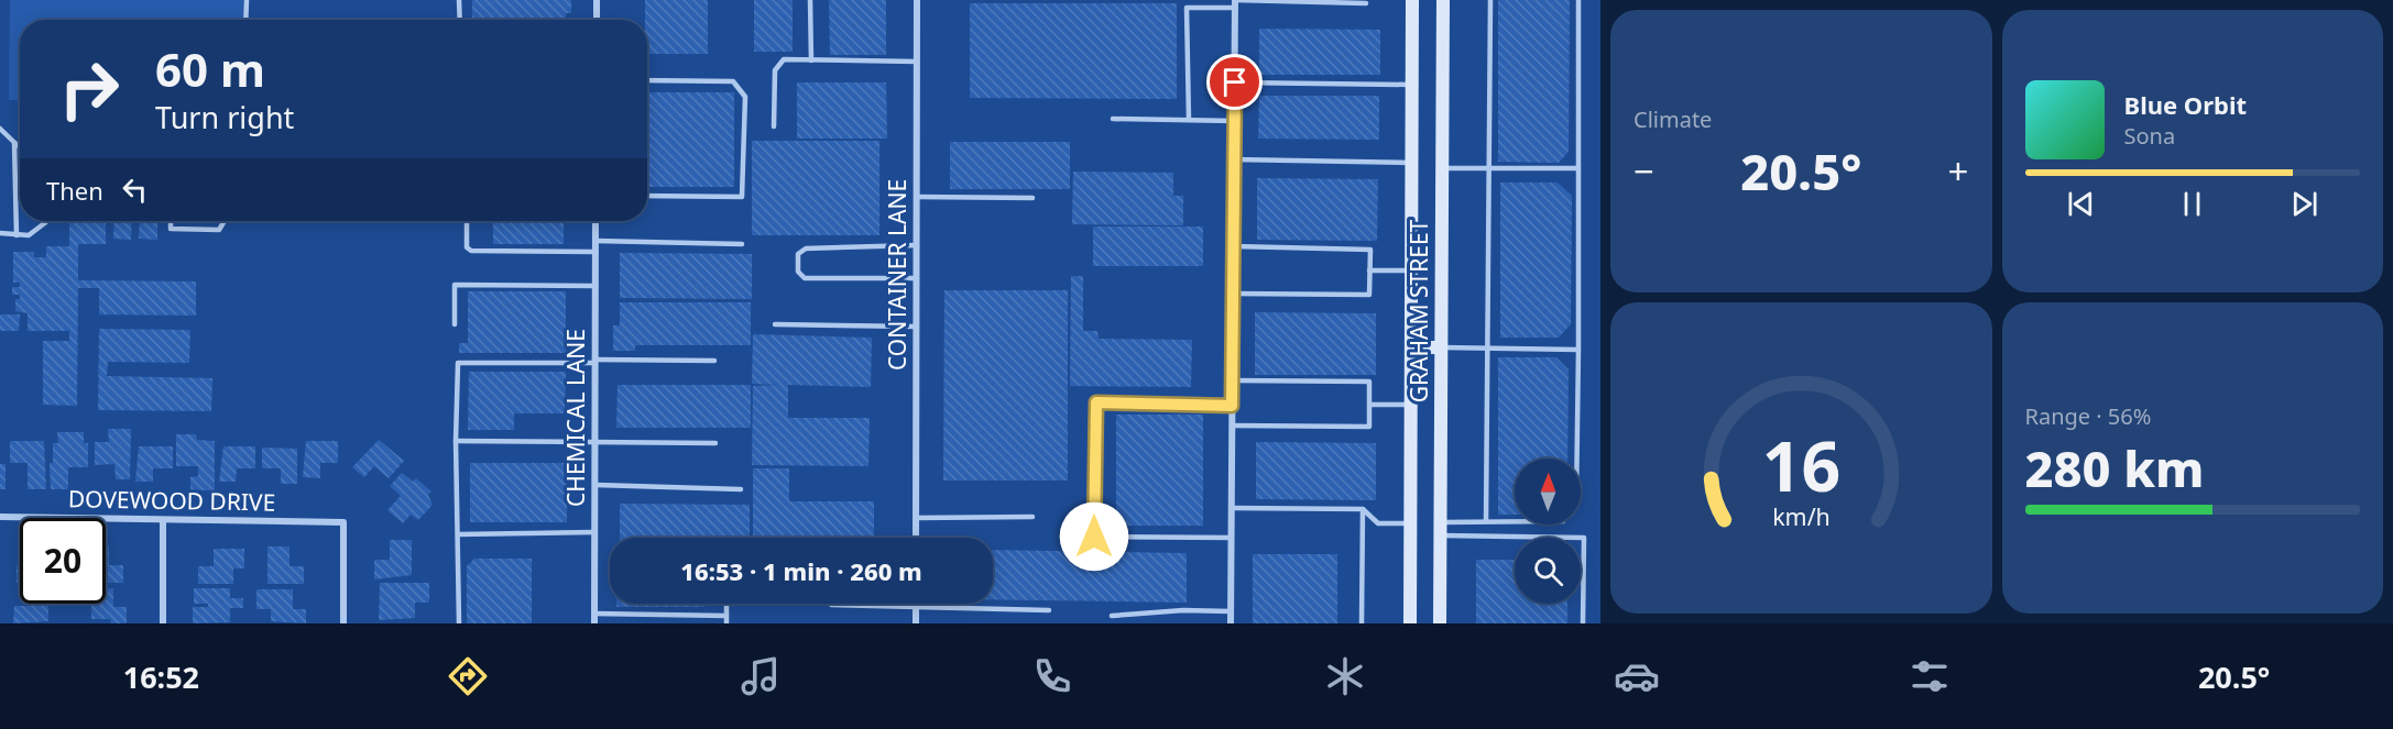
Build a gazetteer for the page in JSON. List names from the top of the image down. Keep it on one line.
{"streets":{"street":["CONTAINER LANE","GRAHAM STREET","CHEMICAL LANE","DOVEWOOD DRIVE"]},"north":"top","page":{"tile":["Climate",["Range · 56%","280 km"]],"turn":["60 m","Turn right"],"song":["Blue Orbit","Sona"],"heat":["−","20.5°","+"],"then":"Then","limit":"20","trip":"16:53 · 1 min · 260 m","tabs":["16:52","20.5°"],"gauge":["16","km/h"]}}
